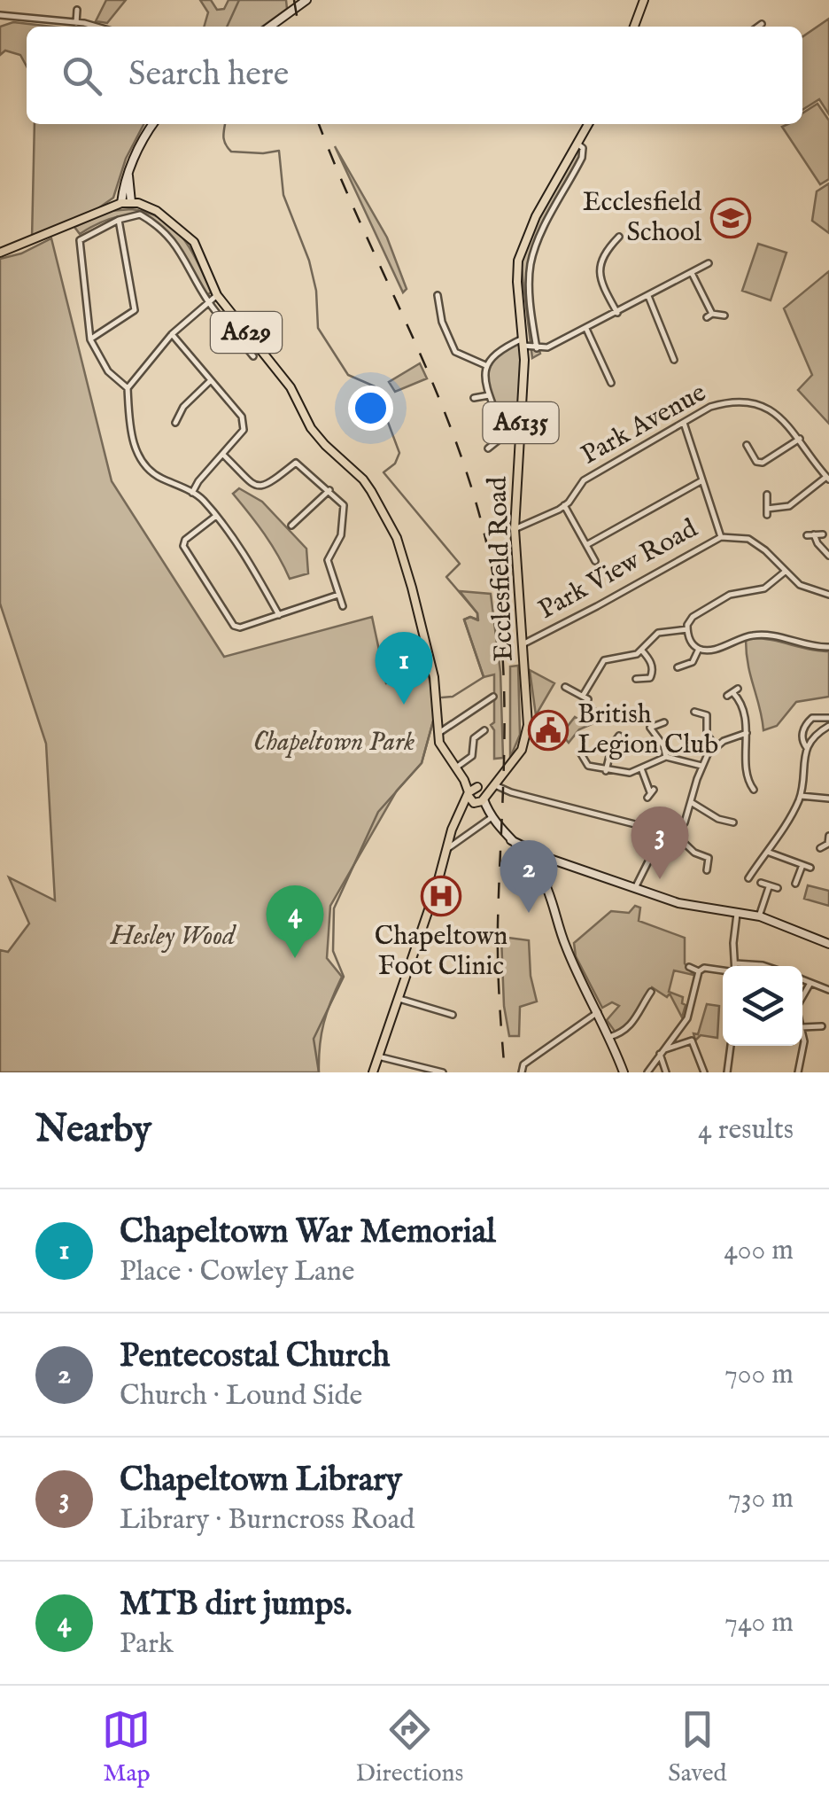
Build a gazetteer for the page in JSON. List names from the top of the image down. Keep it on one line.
{"streets":{"main road":["A629","A6135","Ecclesfield Road"],"street":["Park Avenue","Park View Road"]},"crossings":[["A6135","Ecclesfield Road"],["Park Avenue","Ecclesfield Road"],["Park Avenue","Park View Road"],["Ecclesfield Road","Park View Road"]],"parks":["Chapeltown Park","Hesley Wood"],"places":{"school or university":["Ecclesfield School"],"public building":["British Legion Club"],"hospital":["Chapeltown Foot Clinic"]},"page":{"search":"Search here","pins":["1","3","2","4"],"heading":["Nearby","4 results"],"list":[{"mark":"1","name":"Chapeltown War Memorial","note":"Place · Cowley Lane","value":"400 m"},{"mark":"2","name":"Pentecostal Church","note":"Church · Lound Side","value":"700 m"},{"mark":"3","name":"Chapeltown Library","note":"Library · Burncross Road","value":"730 m"},{"mark":"4","name":"MTB dirt jumps.","note":"Park","value":"740 m"}],"nav":["Map","Directions","Saved"]}}
